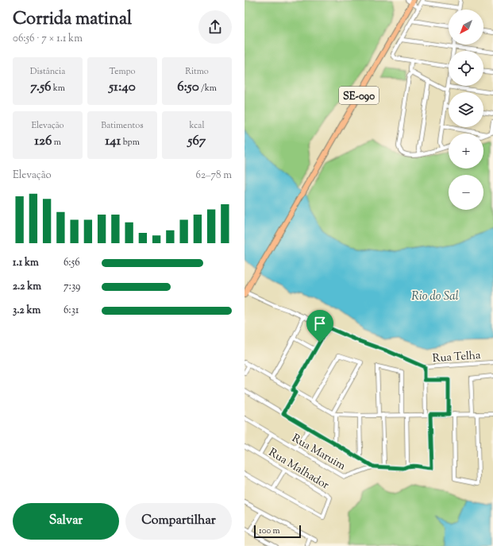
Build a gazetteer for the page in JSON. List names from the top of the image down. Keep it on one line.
{"streets":{"main road":["SE-090"],"street":["Rua Telha","Rua Maruim","Rua Malhador"]},"crossings":[["SE-090","Rua Telha"]],"water":["Rio do Sal"],"scale_bar":"100 m","north":"bottom left","page":{"heading":["Corrida matinal","06:56 · 7 × 1.1 km"],"map_buttons":["+","−"],"stats":[["Distância","7.56 km"],["Tempo","51:40"],["Ritmo","6:50 /km"],["Elevação","126 m"],["Batimentos","141 bpm"],["kcal","567"]],"chart":["Elevação","62–78 m"],"list":[{"name":"1.1 km","note":"6:56"},{"name":"2.2 km","note":"7:39"},{"name":"3.2 km","note":"6:31"}],"buttons":["Salvar","Compartilhar"],"scale":"100 m"}}
